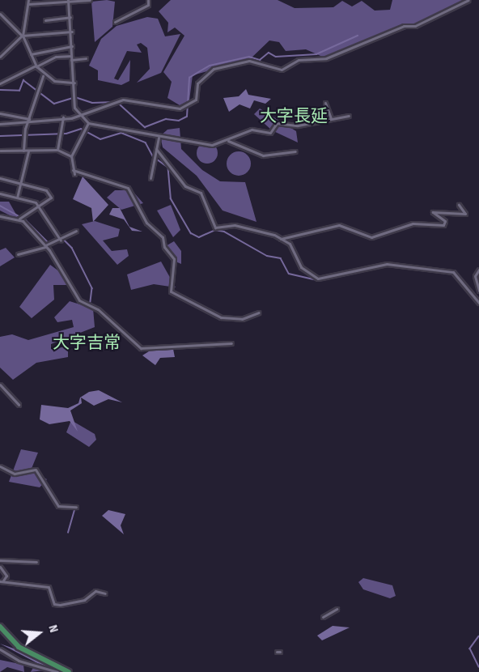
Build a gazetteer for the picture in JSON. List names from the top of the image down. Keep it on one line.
{"districts":["大字長延","大字吉常"],"north":"right"}
